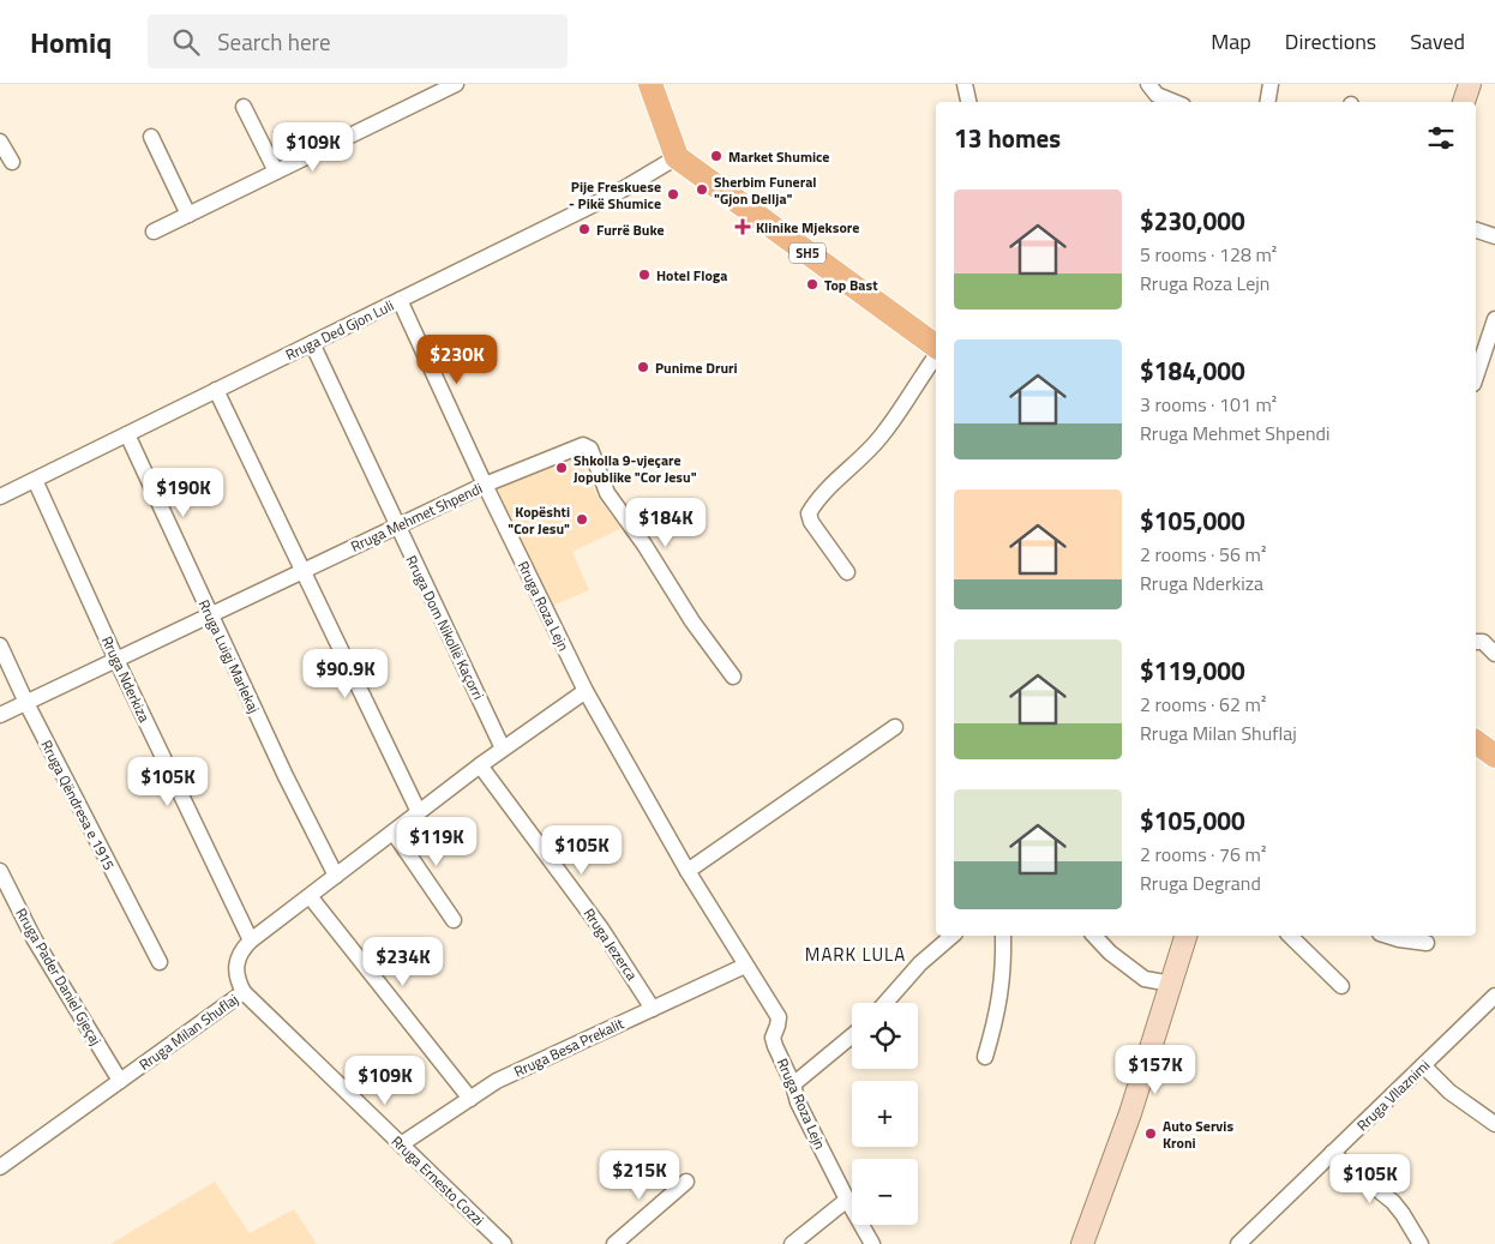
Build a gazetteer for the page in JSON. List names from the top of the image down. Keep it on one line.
{"streets":{"main road":["SH5"],"street":["Rruga Ded Gjon Luli","Rruga Mehmet Shpendi","Rruga Roza Lejn","Rruga Dom Nikollë Kaçorri","Rruga Luigj Marlekaj","Rruga Nderkiza","Rruga Qëndresa e 1915","Rruga Jezerca","Rruga Pader Daniel Gjeçaj","Rruga Milan Shuflaj","Rruga Besa Prekalit","Rruga Vllaznimi","Rruga Ernesto Cozzi"]},"crossings":[["SH5","Rruga Ded Gjon Luli"],["Rruga Ded Gjon Luli","Rruga Roza Lejn"],["Rruga Ded Gjon Luli","Rruga Dom Nikollë Kaçorri"],["Rruga Ded Gjon Luli","Rruga Luigj Marlekaj"],["Rruga Ded Gjon Luli","Rruga Nderkiza"],["Rruga Mehmet Shpendi","Rruga Roza Lejn"],["Rruga Mehmet Shpendi","Rruga Dom Nikollë Kaçorri"],["Rruga Mehmet Shpendi","Rruga Luigj Marlekaj"],["Rruga Mehmet Shpendi","Rruga Nderkiza"],["Rruga Mehmet Shpendi","Rruga Qëndresa e 1915"],["Rruga Roza Lejn","Rruga Milan Shuflaj"],["Rruga Roza Lejn","Rruga Besa Prekalit"],["Rruga Dom Nikollë Kaçorri","Rruga Milan Shuflaj"],["Rruga Luigj Marlekaj","Rruga Milan Shuflaj"],["Rruga Nderkiza","Rruga Milan Shuflaj"],["Rruga Jezerca","Rruga Milan Shuflaj"],["Rruga Jezerca","Rruga Besa Prekalit"],["Rruga Pader Daniel Gjeçaj","Rruga Milan Shuflaj"],["Rruga Milan Shuflaj","Rruga Ernesto Cozzi"],["Rruga Besa Prekalit","Rruga Ernesto Cozzi"]],"districts":["MARK LULA"],"places":{"other":["Market Shumice","Sherbim Funeral \"Gjon Dellja\"","Pije Freskuese - Pikë Shumice","Furrë Buke","Hotel Floga","Top Bast","Punime Druri","Shkolla 9-vjeçare Jopublike \"Cor Jesu\"","Kopështi \"Cor Jesu\"","Auto Servis Kroni"],"health":["Klinike Mjeksore"]},"page":{"header":"Homiq","search":"Search here","nav":["Map","Directions","Saved"],"heading":"13 homes","price":["$109K","$230K","$190K","$184K","$90.9K","$105K","$119K","$105K","$234K","$157K","$109K","$215K","$105K"],"list":[{"name":"$230,000","note":"5 rooms · 128 m² · Rruga Roza Lejn"},{"name":"$184,000","note":"3 rooms · 101 m² · Rruga Mehmet Shpendi"},{"name":"$105,000","note":"2 rooms · 56 m² · Rruga Nderkiza"},{"name":"$119,000","note":"2 rooms · 62 m² · Rruga Milan Shuflaj"},{"name":"$105,000","note":"2 rooms · 76 m² · Rruga Degrand"}],"map_buttons":["+","−"]}}
